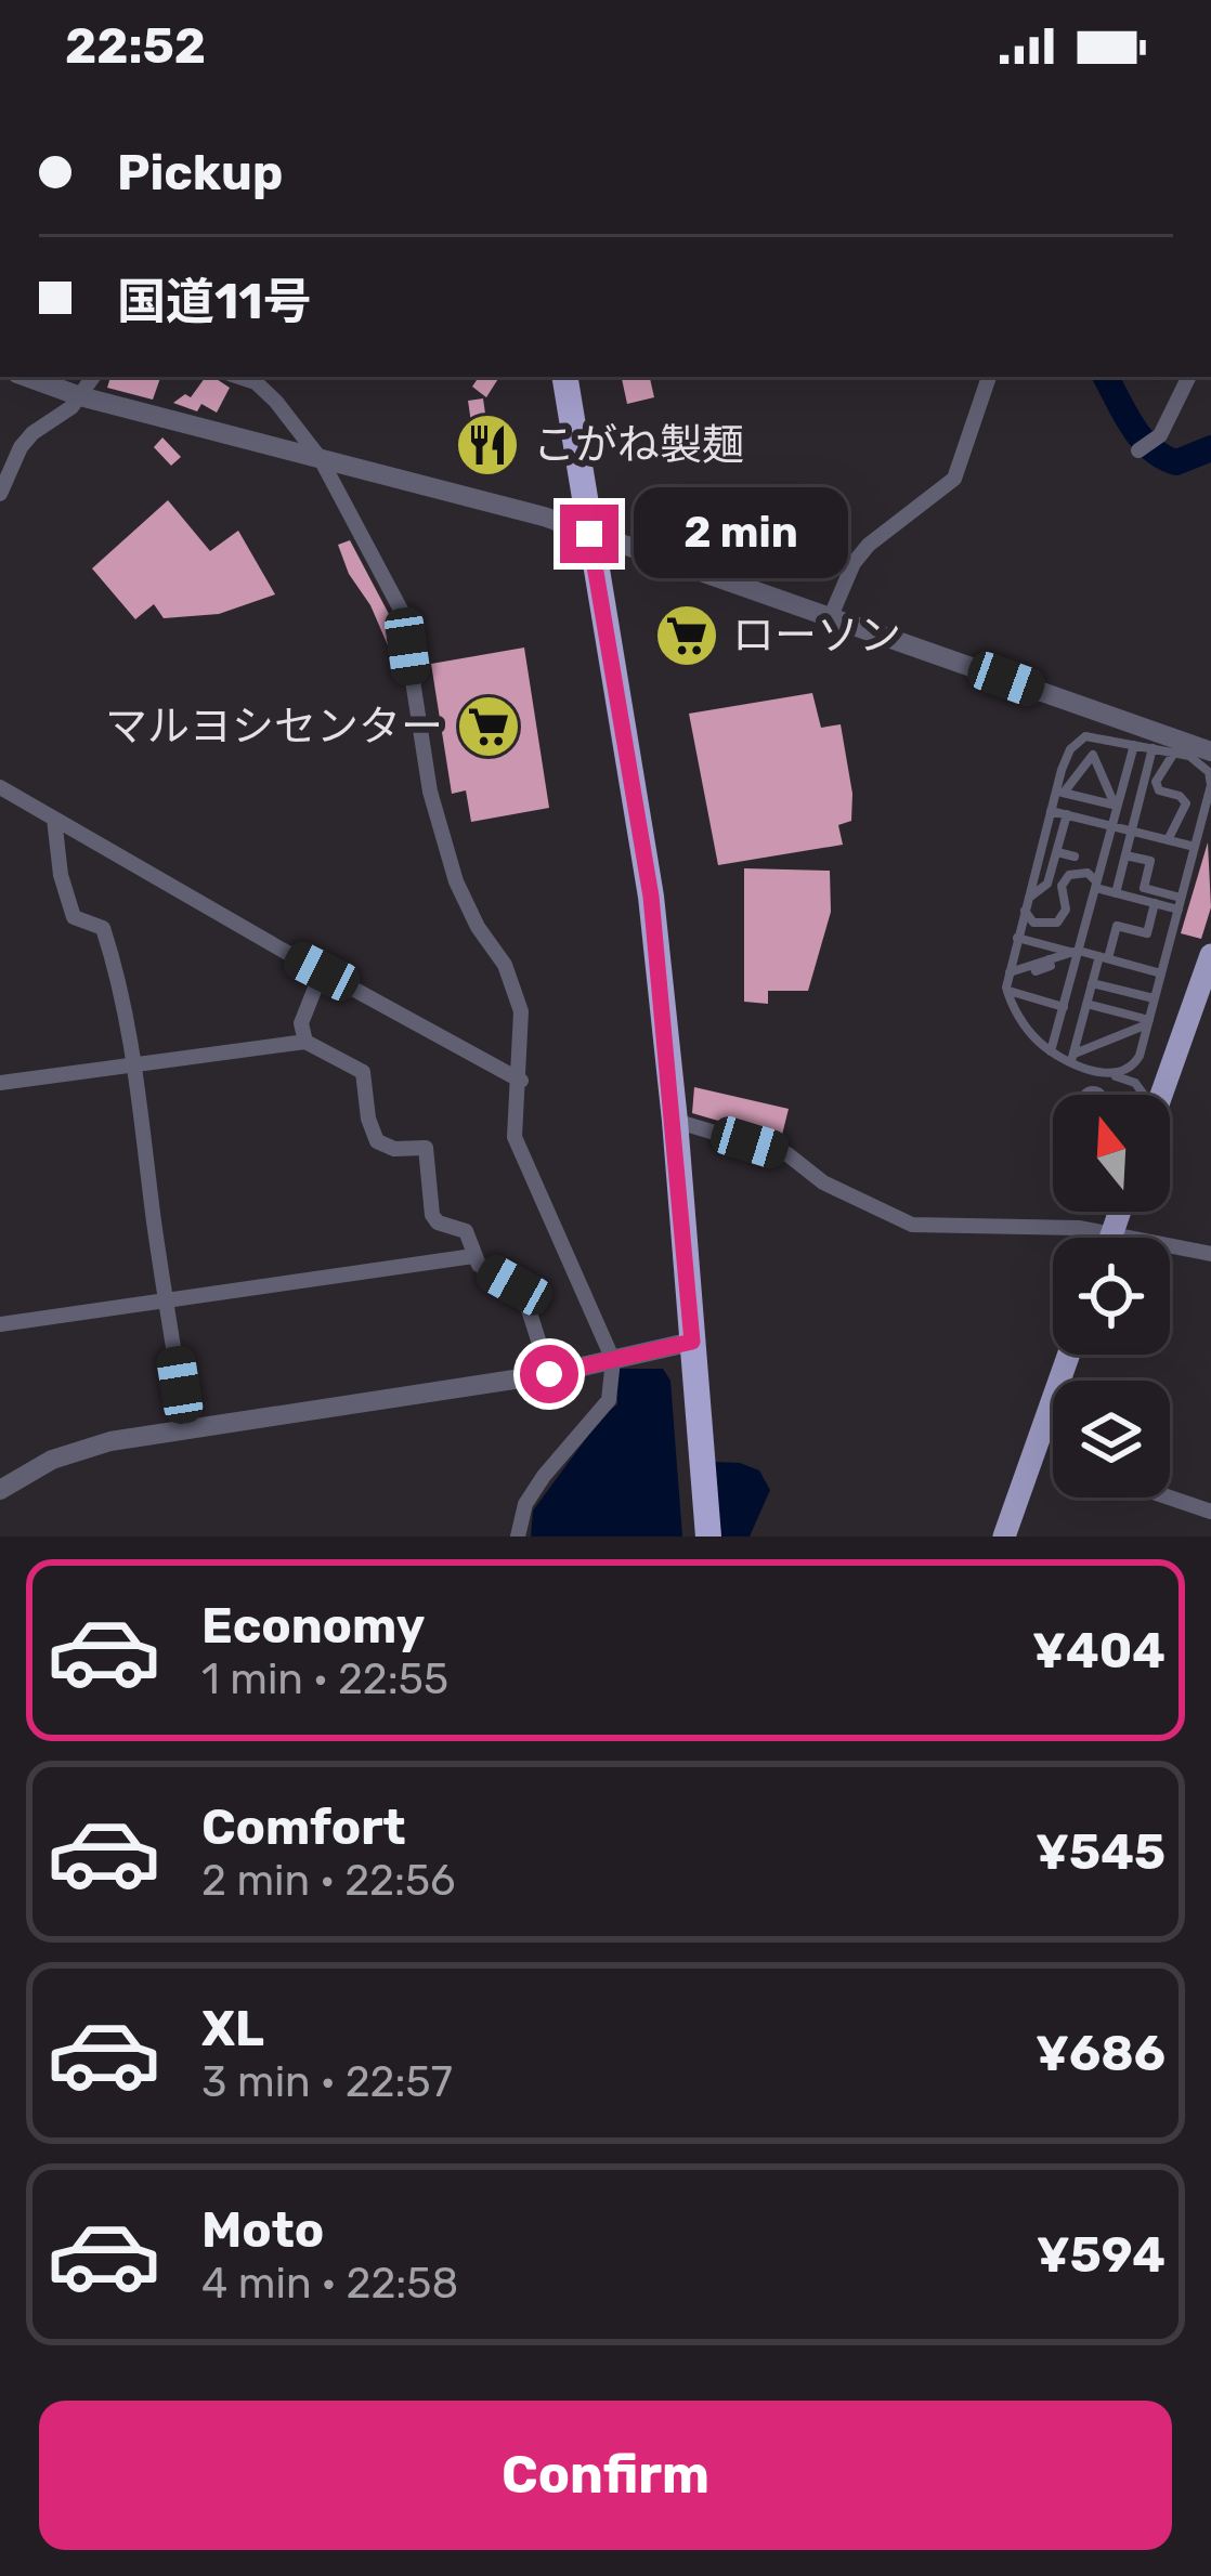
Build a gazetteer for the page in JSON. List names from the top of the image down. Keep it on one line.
{"places":{"restaurant":["こがね製麺"],"supermarket":["ローソン","マルヨシセンター"]},"north":"top","page":{"status":"22:52","banner":["Pickup","国道11号"],"bubble":"2 min","list":[{"name":"Economy","note":"1 min · 22:55","value":"¥404"},{"name":"Comfort","note":"2 min · 22:56","value":"¥545"},{"name":"XL","note":"3 min · 22:57","value":"¥686"},{"name":"Moto","note":"4 min · 22:58","value":"¥594"}],"buttons":"Confirm"}}
